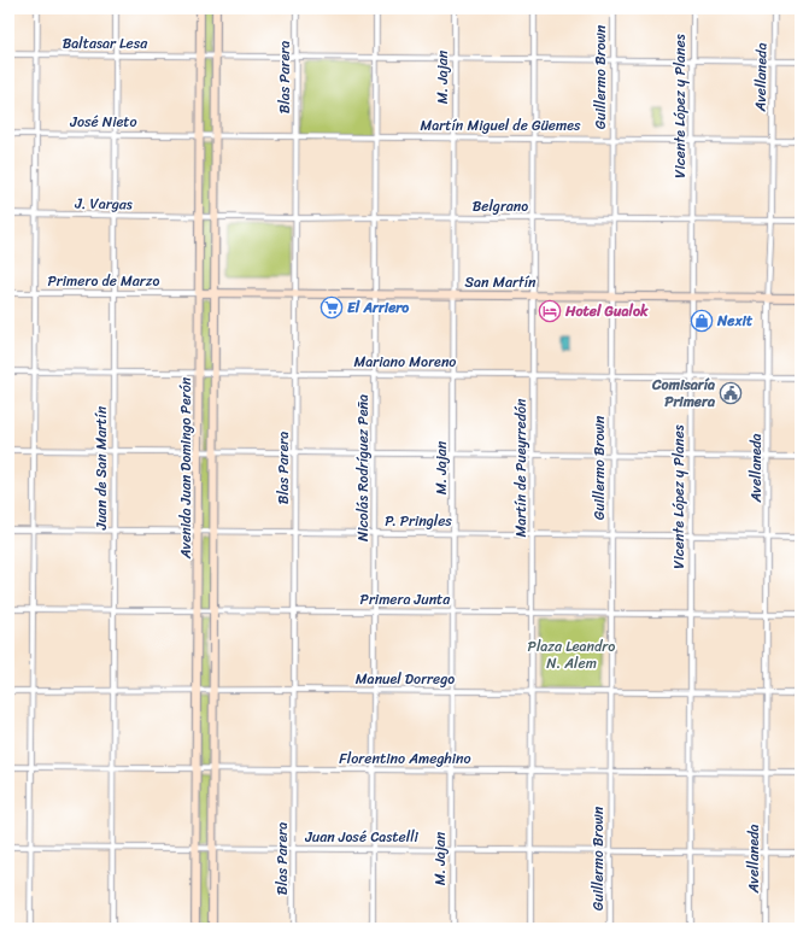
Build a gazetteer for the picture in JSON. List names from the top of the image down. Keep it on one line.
{"streets":{"main road":["San Martín","Avenida Juan Domingo Perón"],"street":["Baltasar Lesa","Blas Parera","M. Jajan","Guillermo Brown","Avellaneda","Vicente López y Planes","José Nieto","Martín Miguel de Güemes","J. Vargas","Belgrano","Primero de Marzo","Mariano Moreno","Juan de San Martín","Nicolás Rodríguez Peña","Martín de Pueyrredón","P. Pringles","Primera Junta","Manuel Dorrego","Florentino Ameghino","Juan José Castelli"]},"crossings":[["Baltasar Lesa","Blas Parera"],["Baltasar Lesa","M. Jajan"],["Baltasar Lesa","Guillermo Brown"],["Baltasar Lesa","Avellaneda"],["Baltasar Lesa","Vicente López y Planes"],["Baltasar Lesa","Juan de San Martín"],["Baltasar Lesa","Avenida Juan Domingo Perón"],["Baltasar Lesa","Nicolás Rodríguez Peña"],["Baltasar Lesa","Martín de Pueyrredón"],["Blas Parera","Martín Miguel de Güemes"],["Blas Parera","Belgrano"],["Blas Parera","San Martín"],["Blas Parera","Mariano Moreno"],["Blas Parera","P. Pringles"],["Blas Parera","Primera Junta"],["Blas Parera","Manuel Dorrego"],["Blas Parera","Florentino Ameghino"],["Blas Parera","Juan José Castelli"],["M. Jajan","Martín Miguel de Güemes"],["M. Jajan","Belgrano"],["M. Jajan","San Martín"],["M. Jajan","Mariano Moreno"],["M. Jajan","P. Pringles"],["M. Jajan","Primera Junta"],["M. Jajan","Manuel Dorrego"],["M. Jajan","Florentino Ameghino"],["M. Jajan","Juan José Castelli"],["Guillermo Brown","Martín Miguel de Güemes"],["Guillermo Brown","Belgrano"],["Guillermo Brown","San Martín"],["Guillermo Brown","Mariano Moreno"],["Guillermo Brown","P. Pringles"],["Guillermo Brown","Primera Junta"],["Guillermo Brown","Manuel Dorrego"],["Guillermo Brown","Florentino Ameghino"],["Guillermo Brown","Juan José Castelli"],["Avellaneda","Martín Miguel de Güemes"],["Avellaneda","Belgrano"],["Avellaneda","San Martín"],["Avellaneda","Mariano Moreno"],["Avellaneda","P. Pringles"],["Avellaneda","Primera Junta"],["Avellaneda","Manuel Dorrego"],["Avellaneda","Florentino Ameghino"],["Avellaneda","Juan José Castelli"],["Vicente López y Planes","Martín Miguel de Güemes"],["Vicente López y Planes","Belgrano"],["Vicente López y Planes","San Martín"],["Vicente López y Planes","Mariano Moreno"],["Vicente López y Planes","P. Pringles"],["Vicente López y Planes","Primera Junta"],["Vicente López y Planes","Manuel Dorrego"],["Vicente López y Planes","Florentino Ameghino"],["Vicente López y Planes","Juan José Castelli"],["José Nieto","Martín Miguel de Güemes"],["José Nieto","Juan de San Martín"],["José Nieto","Avenida Juan Domingo Perón"],["Martín Miguel de Güemes","Avenida Juan Domingo Perón"],["Martín Miguel de Güemes","Nicolás Rodríguez Peña"],["Martín Miguel de Güemes","Martín de Pueyrredón"],["J. Vargas","Belgrano"],["J. Vargas","Juan de San Martín"],["J. Vargas","Avenida Juan Domingo Perón"],["Belgrano","Avenida Juan Domingo Perón"],["Belgrano","Nicolás Rodríguez Peña"],["Belgrano","Martín de Pueyrredón"],["Primero de Marzo","San Martín"],["Primero de Marzo","Juan de San Martín"],["Primero de Marzo","Avenida Juan Domingo Perón"],["San Martín","Avenida Juan Domingo Perón"],["San Martín","Nicolás Rodríguez Peña"],["San Martín","Martín de Pueyrredón"],["Mariano Moreno","Juan de San Martín"],["Mariano Moreno","Avenida Juan Domingo Perón"],["Mariano Moreno","Nicolás Rodríguez Peña"],["Mariano Moreno","Martín de Pueyrredón"],["Juan de San Martín","P. Pringles"],["Juan de San Martín","Primera Junta"],["Juan de San Martín","Manuel Dorrego"],["Juan de San Martín","Florentino Ameghino"],["Juan de San Martín","Juan José Castelli"],["Avenida Juan Domingo Perón","P. Pringles"],["Avenida Juan Domingo Perón","Primera Junta"],["Avenida Juan Domingo Perón","Manuel Dorrego"],["Avenida Juan Domingo Perón","Florentino Ameghino"],["Avenida Juan Domingo Perón","Juan José Castelli"],["Nicolás Rodríguez Peña","P. Pringles"],["Nicolás Rodríguez Peña","Primera Junta"],["Nicolás Rodríguez Peña","Manuel Dorrego"],["Nicolás Rodríguez Peña","Florentino Ameghino"],["Nicolás Rodríguez Peña","Juan José Castelli"],["Martín de Pueyrredón","P. Pringles"],["Martín de Pueyrredón","Primera Junta"],["Martín de Pueyrredón","Manuel Dorrego"],["Martín de Pueyrredón","Florentino Ameghino"],["Martín de Pueyrredón","Juan José Castelli"]],"parks":["Plaza Leandro N. Alem"],"places":{"supermarket":["El Arriero"],"hotel":["Hotel Gualok"],"shop":["Nexit"],"public building":["Comisaría Primera"]}}
